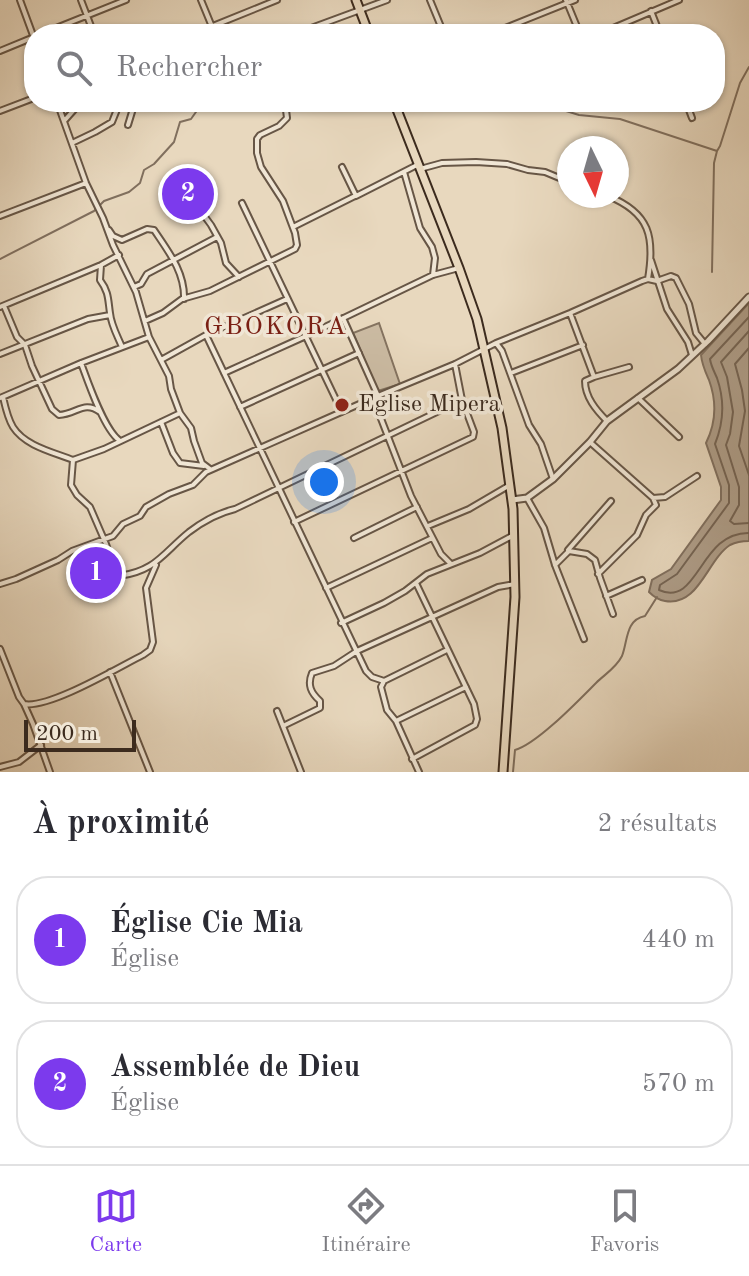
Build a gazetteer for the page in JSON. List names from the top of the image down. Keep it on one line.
{"districts":["GBOKORA"],"places":["Eglise Mipera"],"scale_bar":"200 m","north":"bottom","page":{"search":"Rechercher","pins":["2","1"],"scale":"200 m","heading":["À proximité","2 résultats"],"list":[{"mark":"1","name":"Église Cie Mia","note":"Église","value":"440 m"},{"mark":"2","name":"Assemblée de Dieu","note":"Église","value":"570 m"}],"nav":["Carte","Itinéraire","Favoris"]}}
